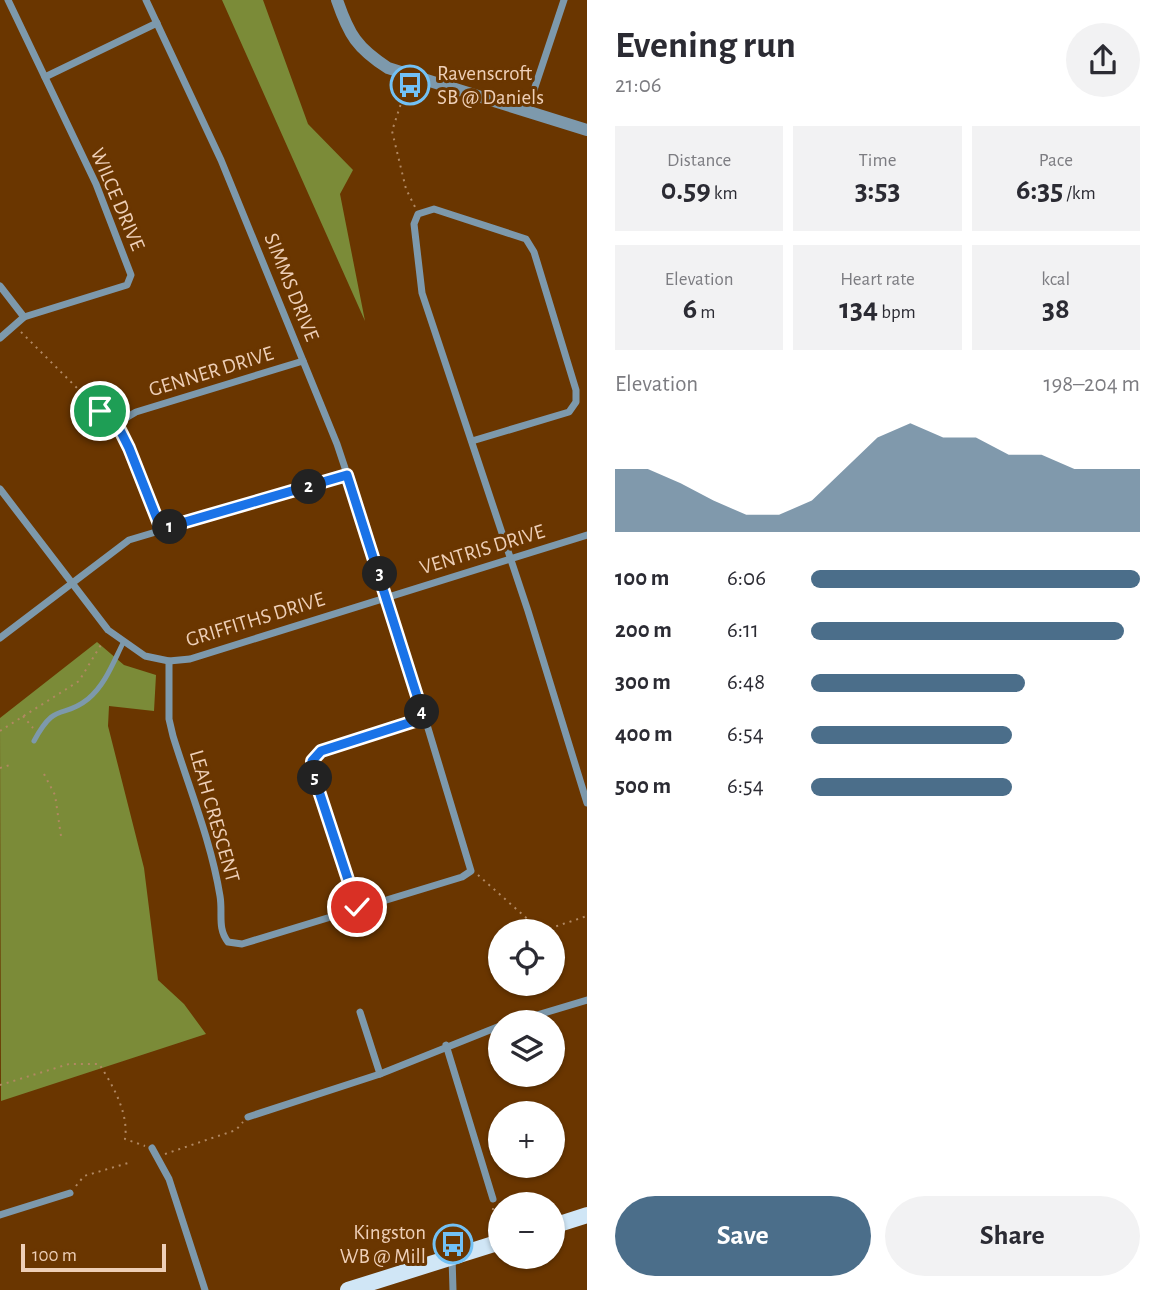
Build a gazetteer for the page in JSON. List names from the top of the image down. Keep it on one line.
{"streets":{"street":["WILCE DRIVE","SIMMS DRIVE","GENNER DRIVE","VENTRIS DRIVE","GRIFFITHS DRIVE","LEAH CRESCENT"]},"crossings":[["SIMMS DRIVE","GENNER DRIVE"],["SIMMS DRIVE","VENTRIS DRIVE"],["SIMMS DRIVE","GRIFFITHS DRIVE"],["VENTRIS DRIVE","GRIFFITHS DRIVE"],["GRIFFITHS DRIVE","LEAH CRESCENT"]],"places":{"bus stop":["Ravenscroft SB @ Daniels","Kingston WB @ Mill"]},"scale_bar":"100 m","page":{"heading":["Evening run","21:06"],"stats":[["Distance","0.59 km"],["Time","3:53"],["Pace","6:35 /km"],["Elevation","6 m"],["Heart rate","134 bpm"],["kcal","38"]],"chart":["Elevation","198–204 m"],"pins":["2","1","3","4","5"],"list":[{"name":"100 m","note":"6:06"},{"name":"200 m","note":"6:11"},{"name":"300 m","note":"6:48"},{"name":"400 m","note":"6:54"},{"name":"500 m","note":"6:54"}],"map_buttons":["+","−"],"buttons":["Save","Share"],"scale":"100 m"}}
